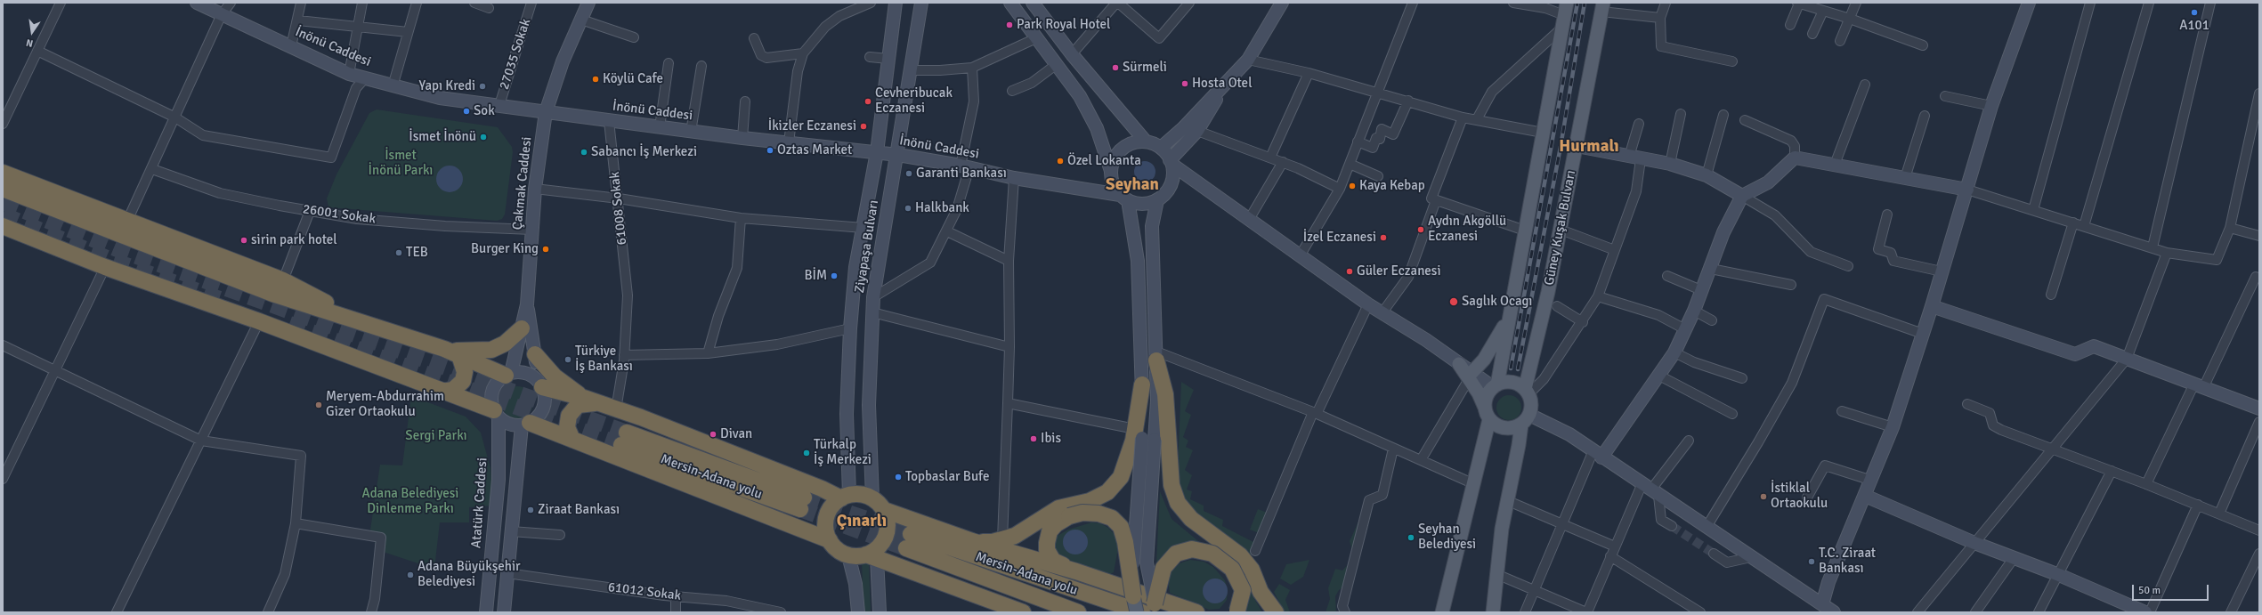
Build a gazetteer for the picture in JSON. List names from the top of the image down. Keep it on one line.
{"streets":{"highway":["Mersin-Adana yolu"],"main road":["İnönü Caddesi","Çakmak Caddesi","Güney Kuşak Bulvarı","Ziyapaşa Bulvarı","Atatürk Caddesi"],"street":["27035 Sokak","61008 Sokak","26001 Sokak","61012 Sokak"]},"crossings":[["İnönü Caddesi","27035 Sokak"],["İnönü Caddesi","Çakmak Caddesi"],["İnönü Caddesi","61008 Sokak"],["İnönü Caddesi","Ziyapaşa Bulvarı"],["Çakmak Caddesi","26001 Sokak"],["Çakmak Caddesi","Atatürk Caddesi"]],"districts":["Hurmalı","Seyhan","Çınarlı"],"parks":["İsmet İnönü Parkı","Sergi Parkı","Adana Belediyesi Dinlenme Parkı"],"places":["A101","Park Royal Hotel","Sürmeli","Köylü Cafe","Hosta Otel","Yapı Kredi","Cevheribucak Eczanesi","Sok","İkizler Eczanesi","İsmet İnönü","Oztas Market","Sabancı İş Merkezi","Özel Lokanta","Garanti Bankası","Kaya Kebap","Halkbank","Aydın Akgöllü Eczanesi","İzel Eczanesi","sirin park hotel","Burger King","TEB","Güler Eczanesi","BİM","Saglık Ocagı","Türkiye İş Bankası","Meryem-Abdurrahim Gizer Ortaokulu","Divan","Ibis","Türkalp İş Merkezi","Topbaslar Bufe","İstiklal Ortaokulu","Ziraat Bankası","Seyhan Belediyesi","T.C. Ziraat Bankası","Adana Büyükşehir Belediyesi"],"scale_bar":"50 m","north":"bottom"}
